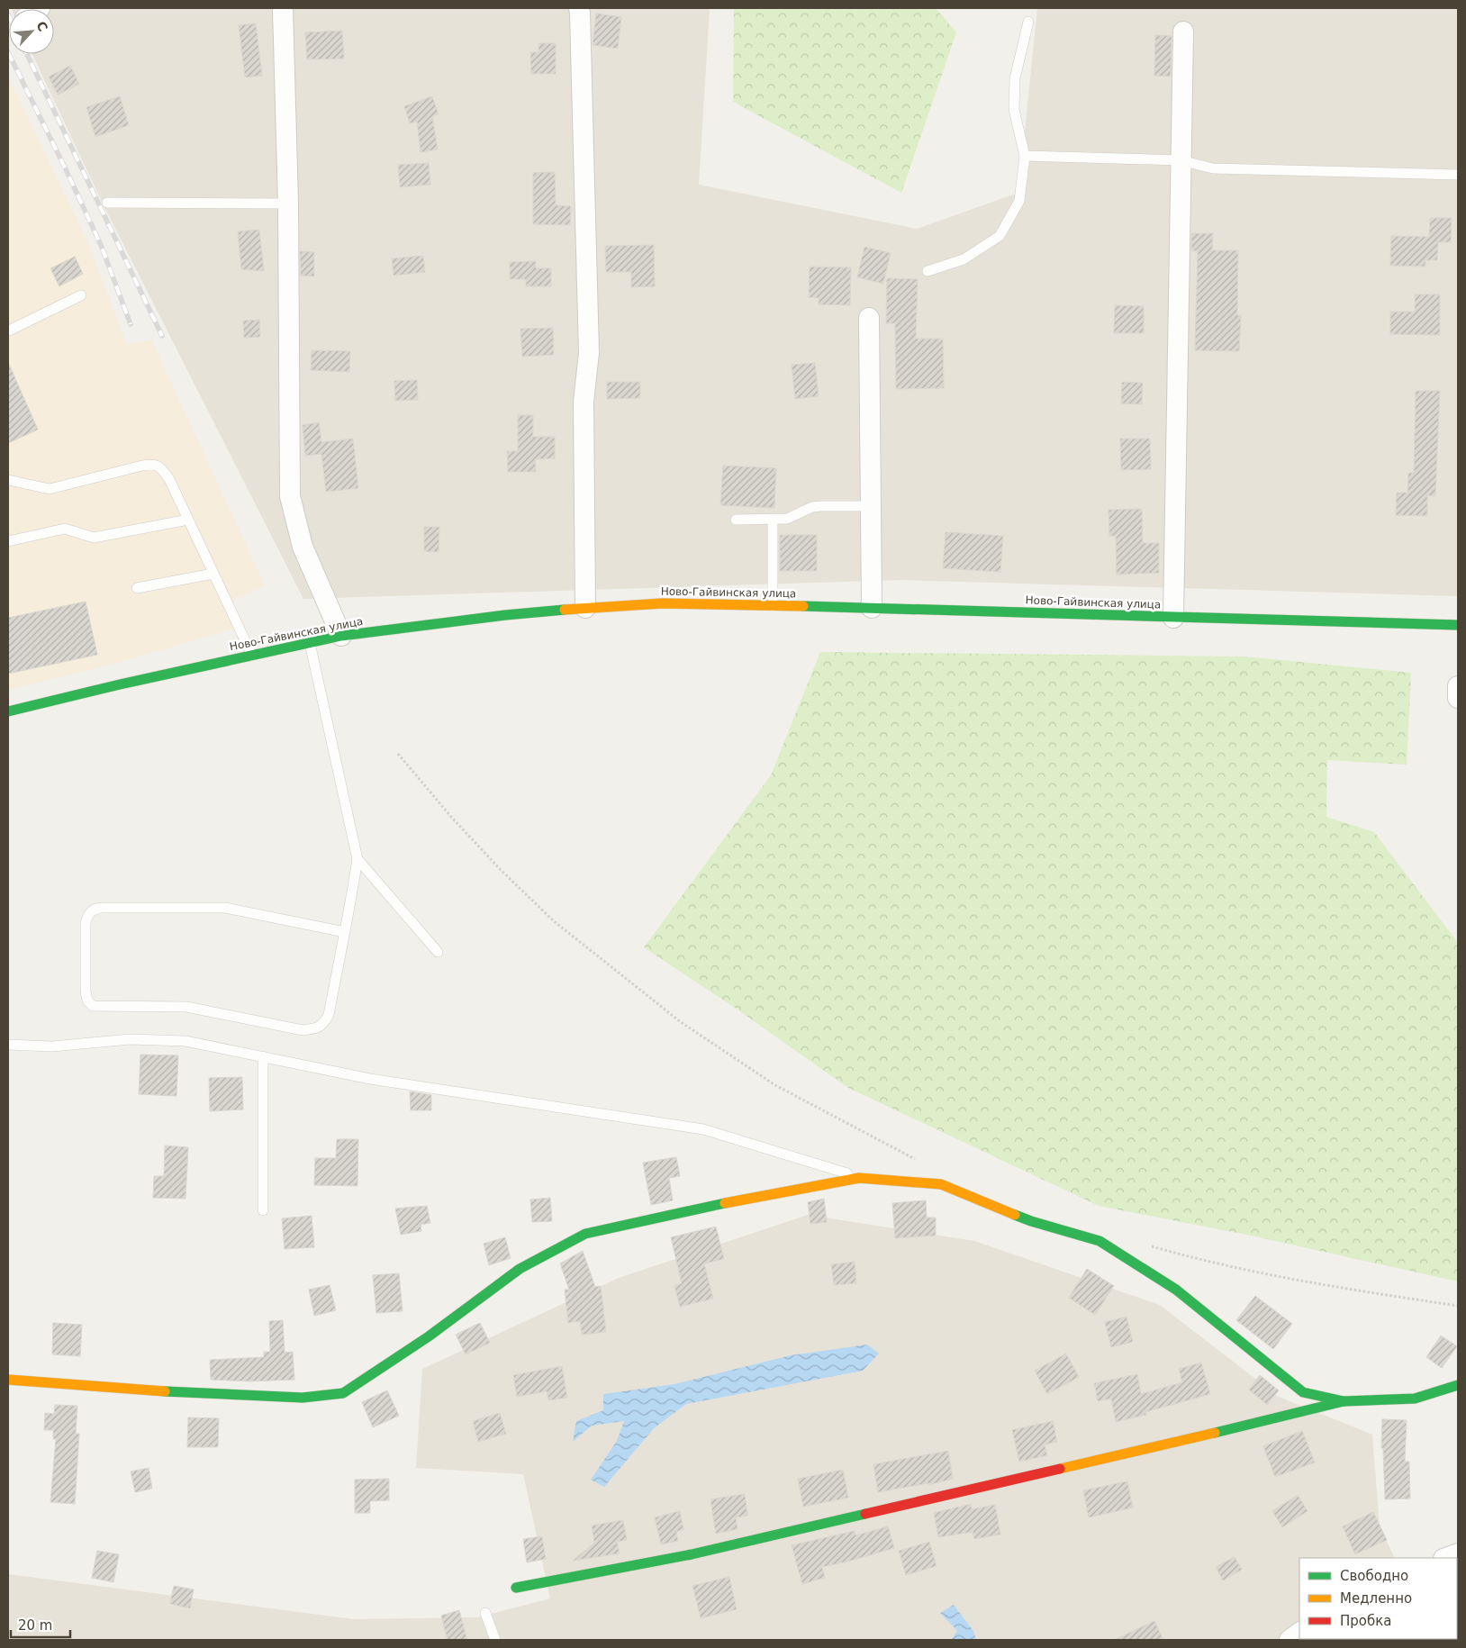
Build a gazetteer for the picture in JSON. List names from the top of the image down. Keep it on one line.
{"streets":{"street":["Ново-Гайвинская улица"]},"legend":["Свободно","Медленно","Пробка"],"scale_bar":"20 m","north":"top right"}
